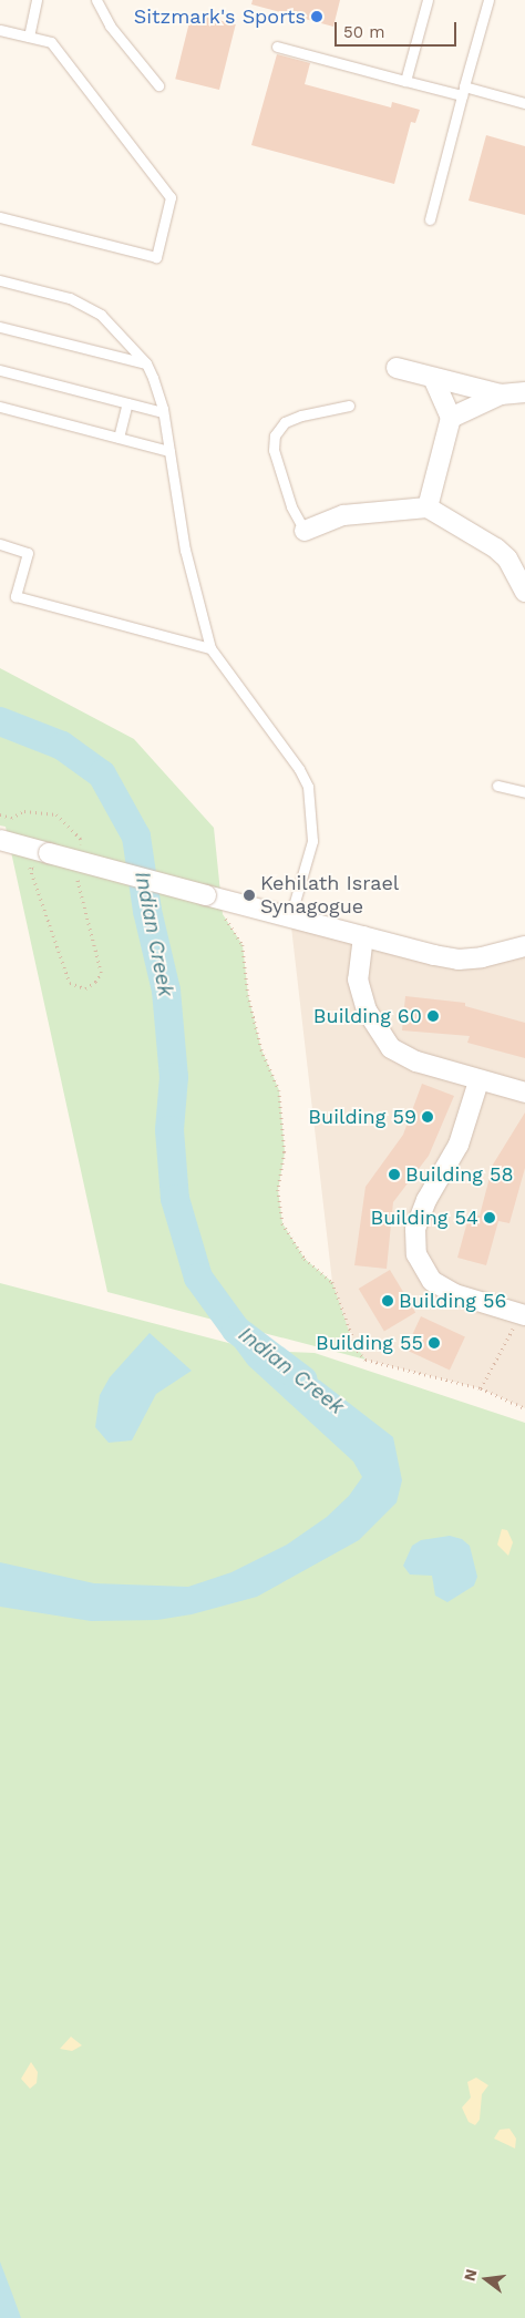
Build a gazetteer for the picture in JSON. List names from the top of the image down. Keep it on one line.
{"water":["Indian Creek"],"places":["Sitzmark's Sports","Kehilath Israel Synagogue","Building 60","Building 59","Building 58","Building 54","Building 56","Building 55"],"scale_bar":"50 m","north":"left"}
